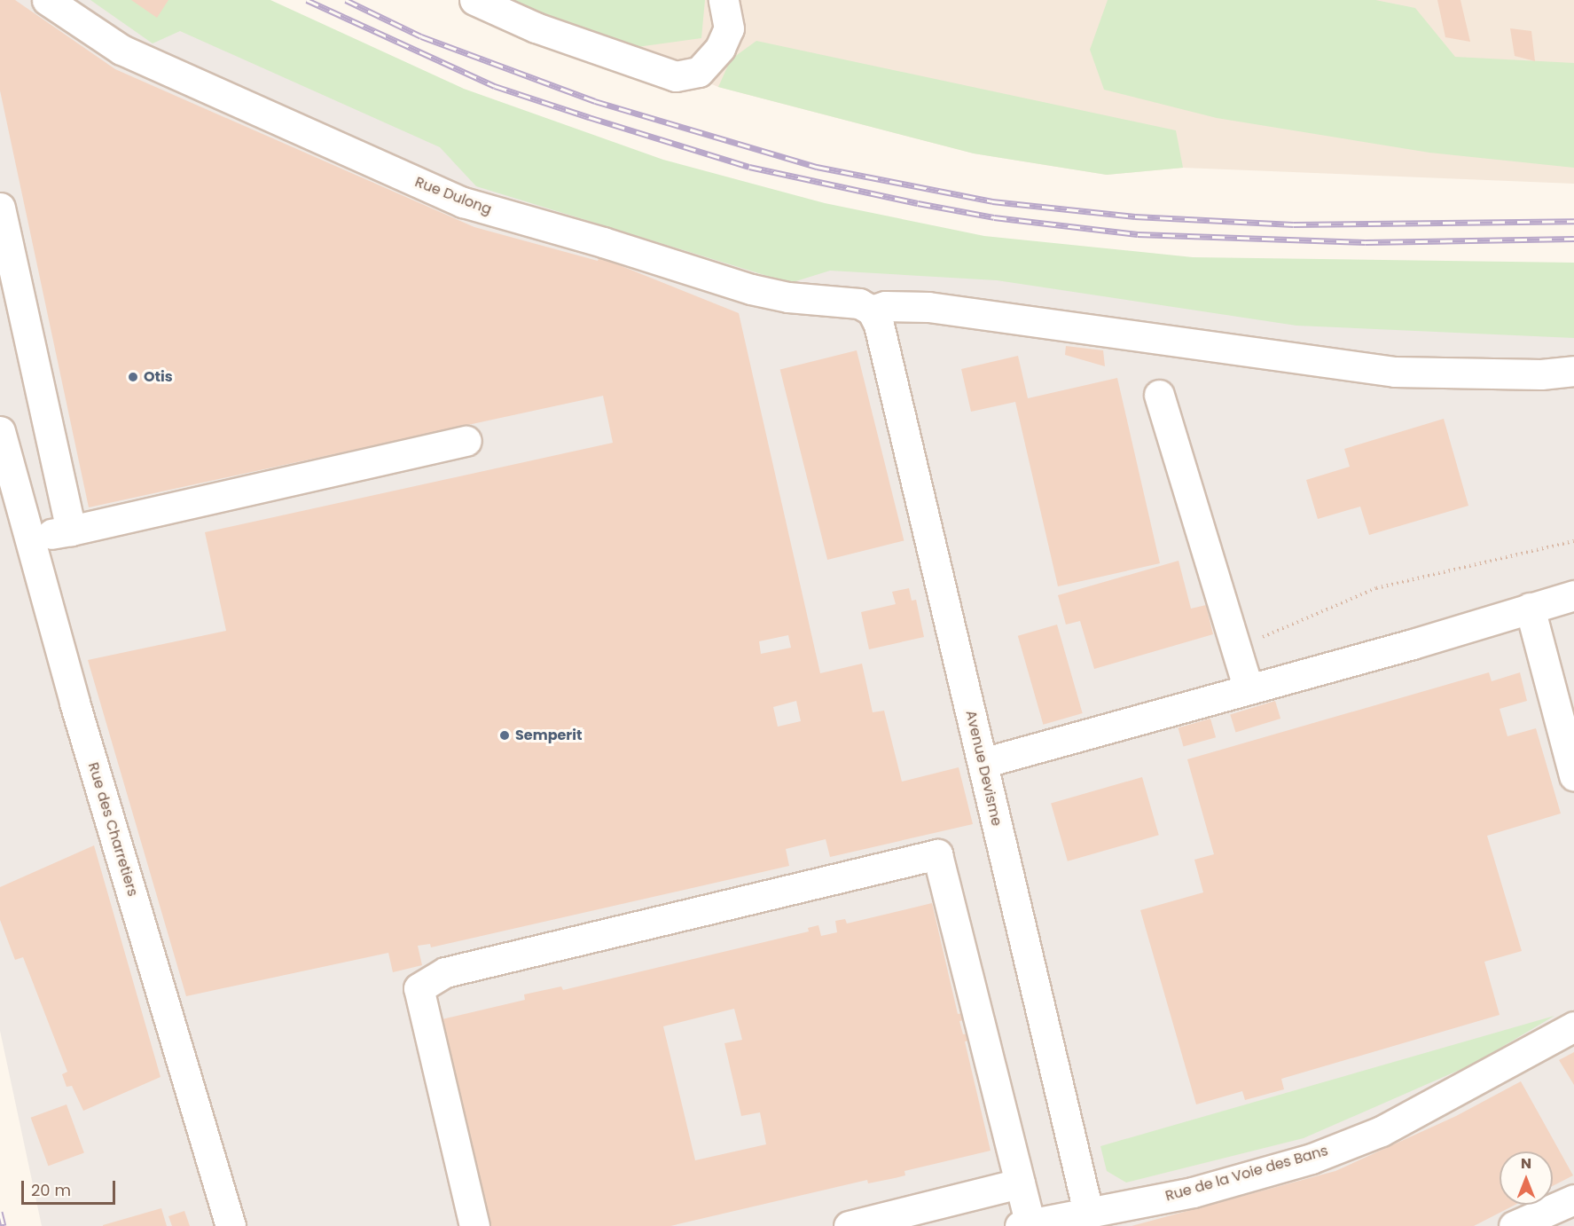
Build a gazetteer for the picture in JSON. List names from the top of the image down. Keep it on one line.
{"streets":{"street":["Rue Dulong","Avenue Devisme","Rue des Charretiers","Rue de la Voie des Bans"]},"crossings":[["Rue Dulong","Avenue Devisme"],["Avenue Devisme","Rue de la Voie des Bans"]],"places":["Otis","Semperit"],"scale_bar":"20 m","north":"top"}
